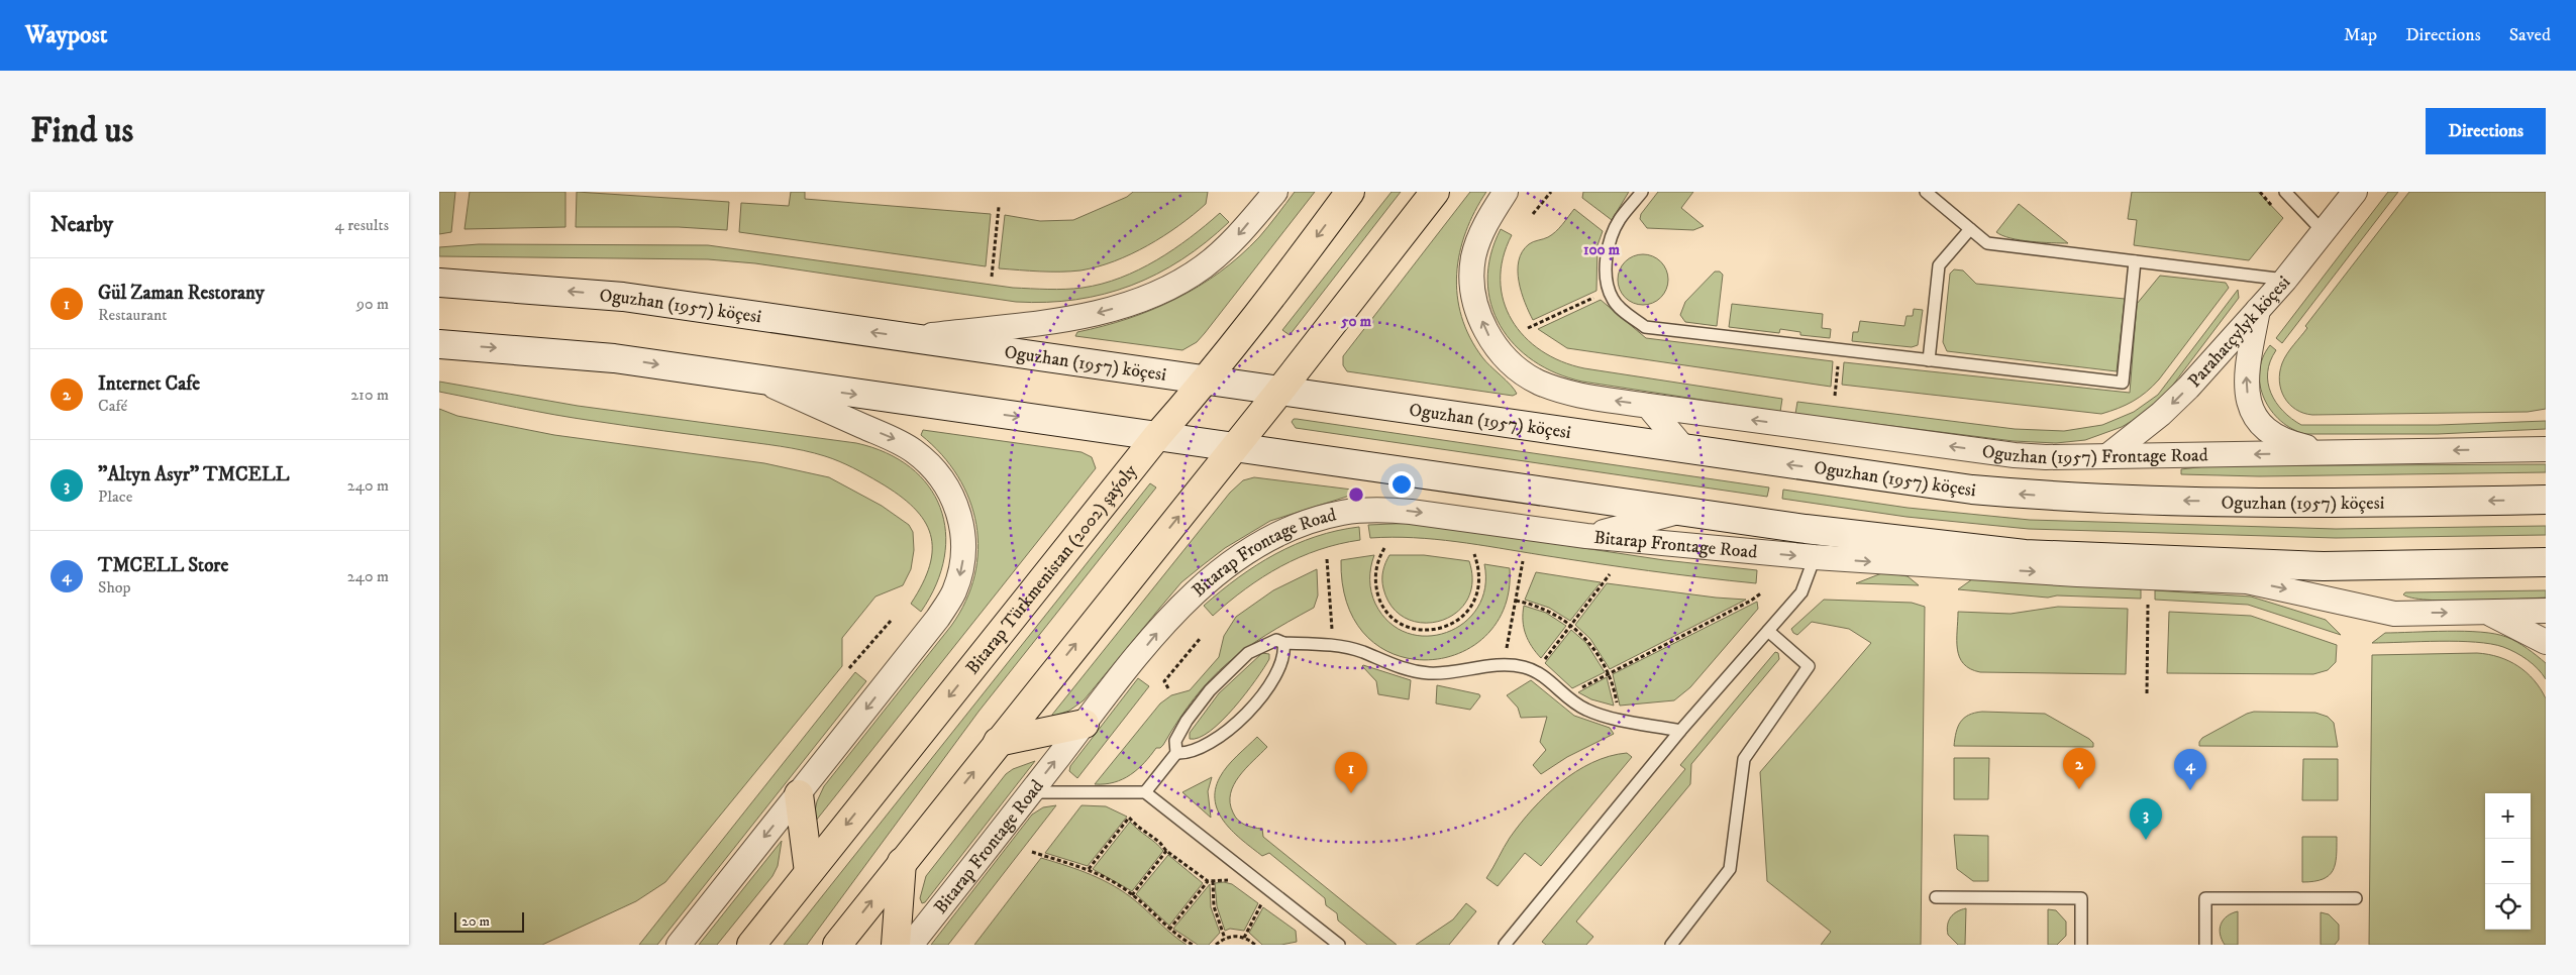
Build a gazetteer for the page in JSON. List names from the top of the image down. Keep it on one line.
{"streets":{"main road":["Oguzhan (1957) köçesi","Bitarap Türkmenistan (2002) şaýoly"],"street":["Parahatçylyk köçesi","Oguzhan (1957) Frontage Road","Bitarap Frontage Road"]},"crossings":[["Oguzhan (1957) köçesi","Bitarap Türkmenistan (2002) şaýoly"],["Parahatçylyk köçesi","Oguzhan (1957) Frontage Road"]],"one_way":["Parahatçylyk köçesi","Bitarap Frontage Road"],"scale_bar":"20 m","page":{"header":"Waypost","nav":["Map","Directions","Saved"],"buttons":"Directions","title":"Find us","heading":["Nearby","4 results"],"list":[{"mark":"1","name":"Gül Zaman Restorany","note":"Restaurant","value":"90 m"},{"mark":"2","name":"Internet Cafe","note":"Café","value":"210 m"},{"mark":"3","name":"\"Altyn Asyr\" TMCELL","note":"Place","value":"240 m"},{"mark":"4","name":"TMCELL Store","note":"Shop","value":"240 m"}],"pins":["2","4","1","3"],"map_buttons":["+","−"],"scale":"20 m"},"rings":["100 m","50 m"]}
